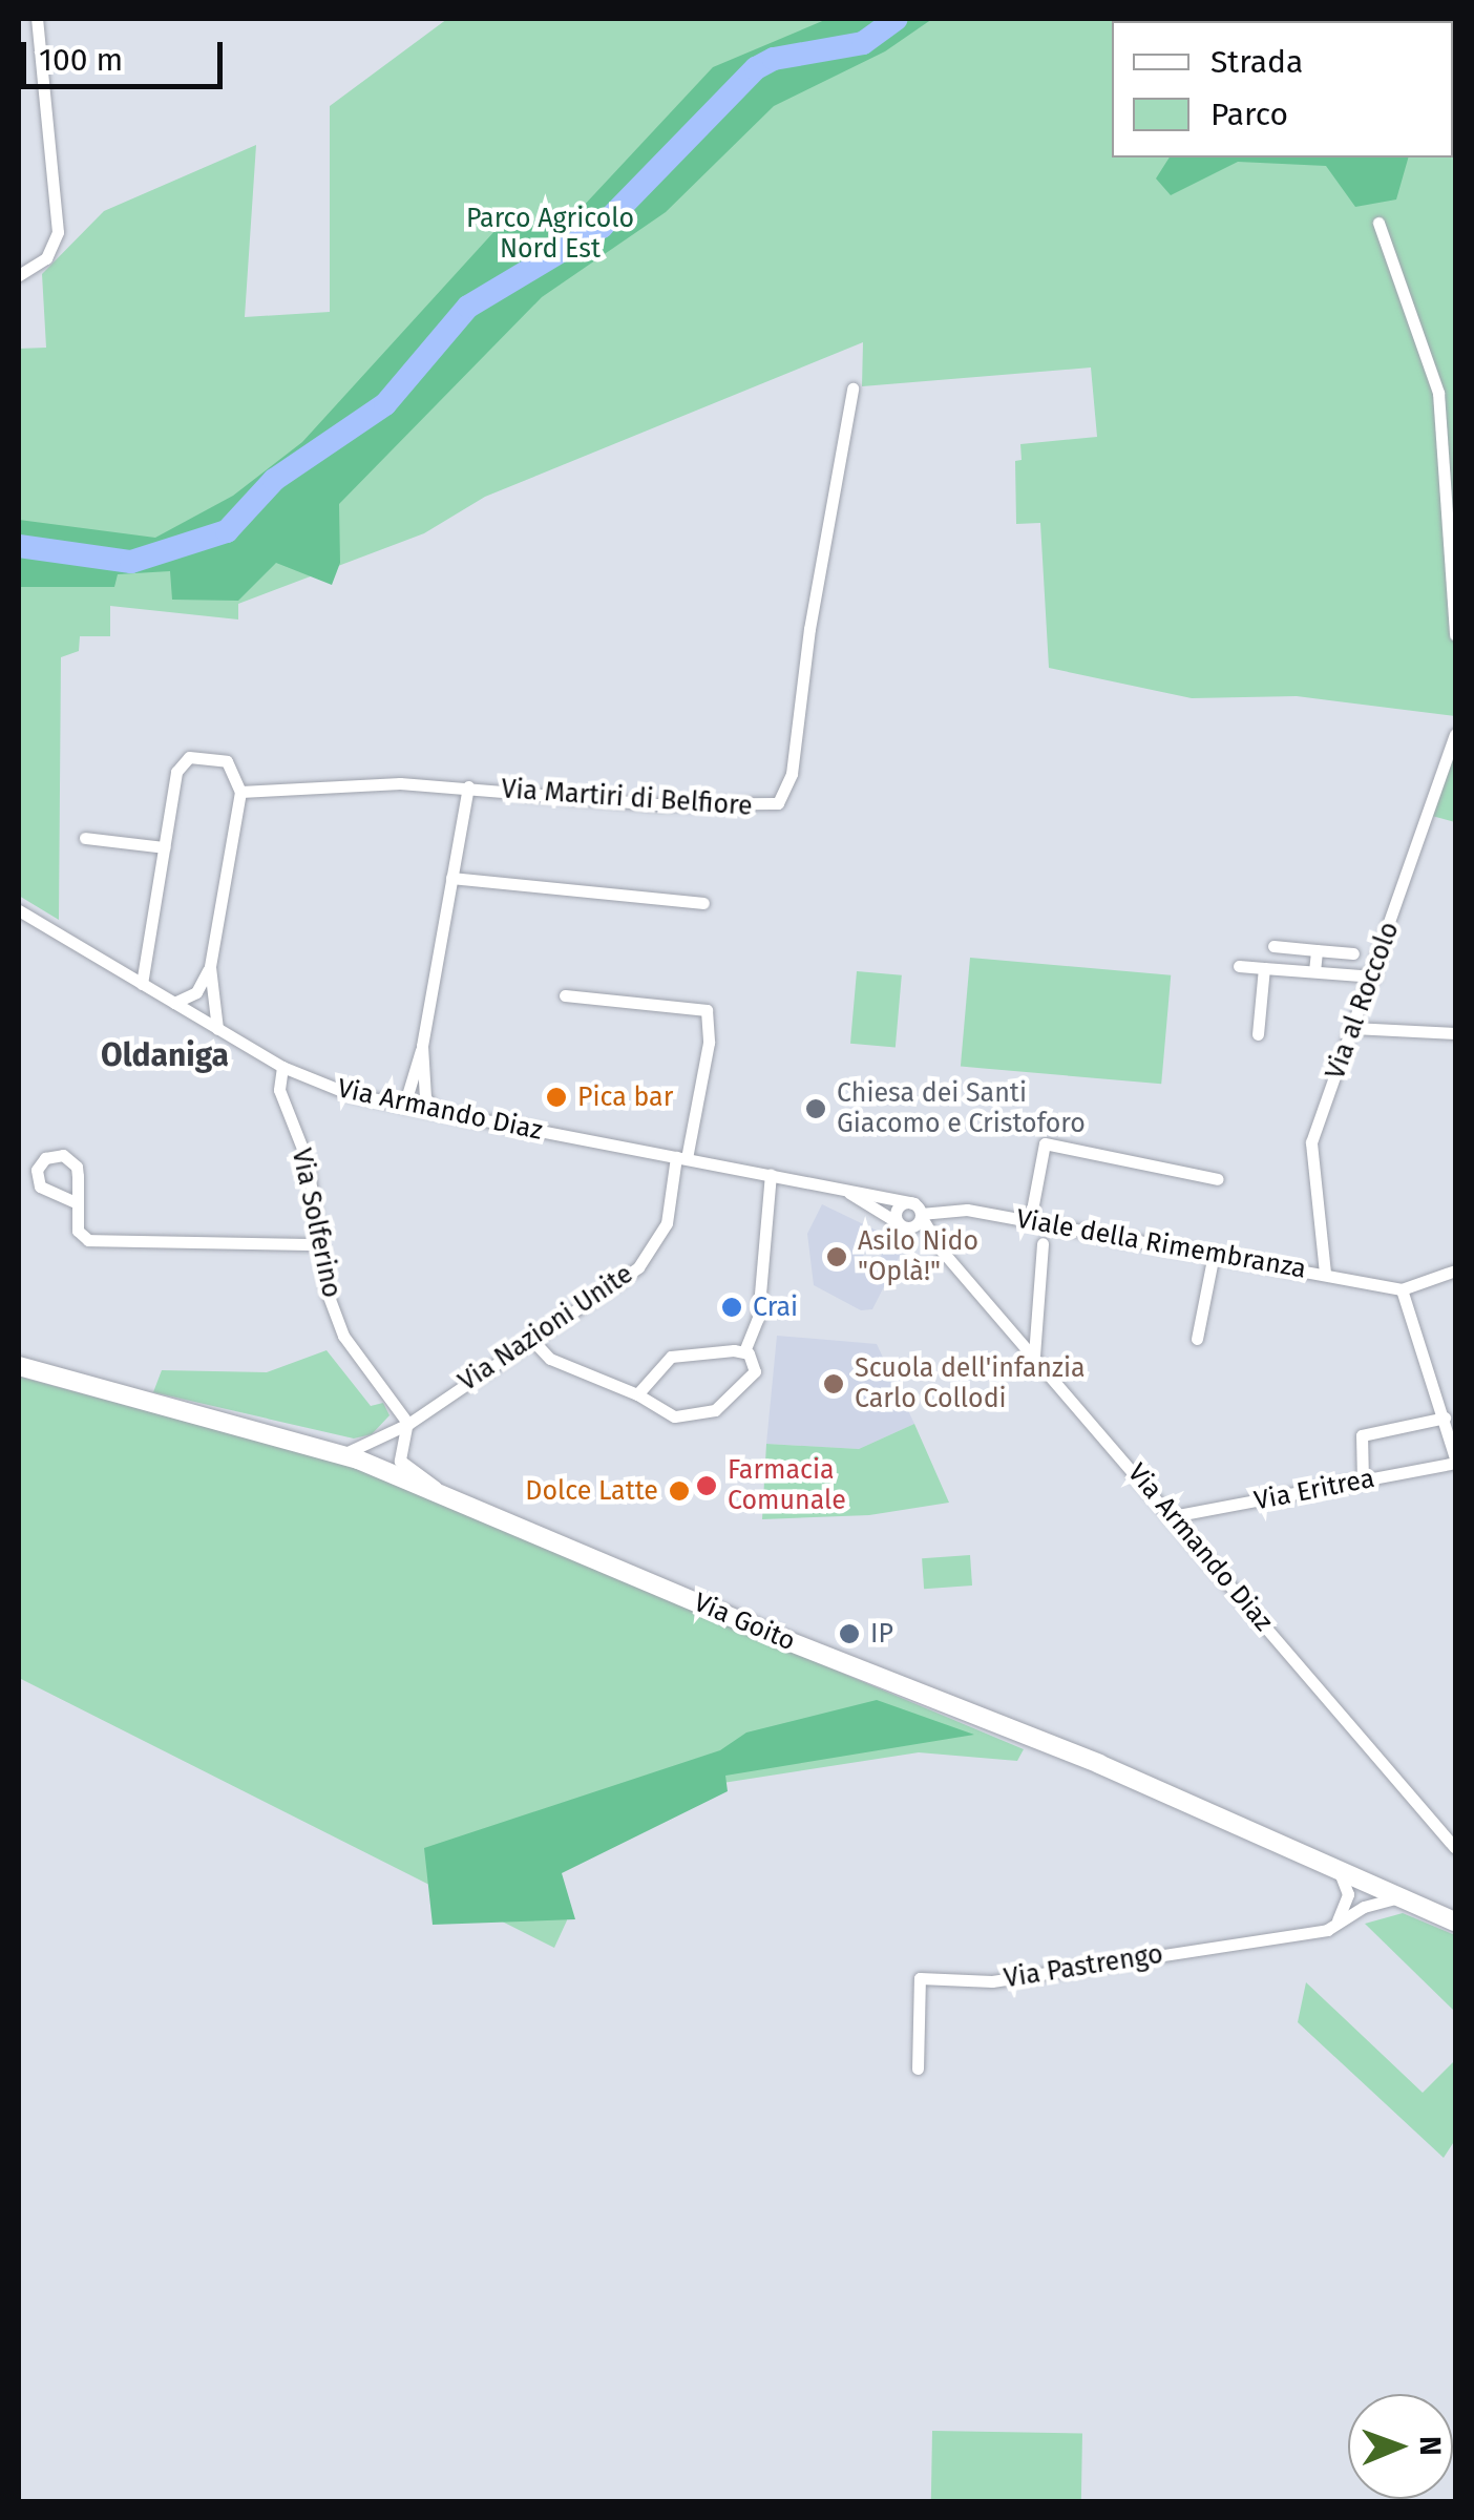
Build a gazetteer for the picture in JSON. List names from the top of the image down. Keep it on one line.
{"streets":{"street":["Via Martiri di Belfiore","Via al Roccolo","Via Armando Diaz","Via Solferino","Viale della Rimembranza","Via Nazioni Unite","Via Eritrea","Via Goito","Via Pastrengo"]},"crossings":[["Via al Roccolo","Viale della Rimembranza"],["Via Armando Diaz","Via Solferino"],["Via Armando Diaz","Viale della Rimembranza"],["Via Armando Diaz","Via Nazioni Unite"],["Via Armando Diaz","Via Eritrea"],["Via Solferino","Via Nazioni Unite"],["Via Nazioni Unite","Via Goito"],["Via Goito","Via Pastrengo"]],"districts":["Oldaniga"],"parks":["Parco Agricolo Nord Est"],"places":["Pica bar","Chiesa dei Santi Giacomo e Cristoforo","Asilo Nido \"Oplà!\"","Crai","Scuola dell'infanzia Carlo Collodi","Farmacia Comunale","Dolce Latte","IP"],"legend":["Strada","Parco"],"scale_bar":"100 m","north":"right"}
